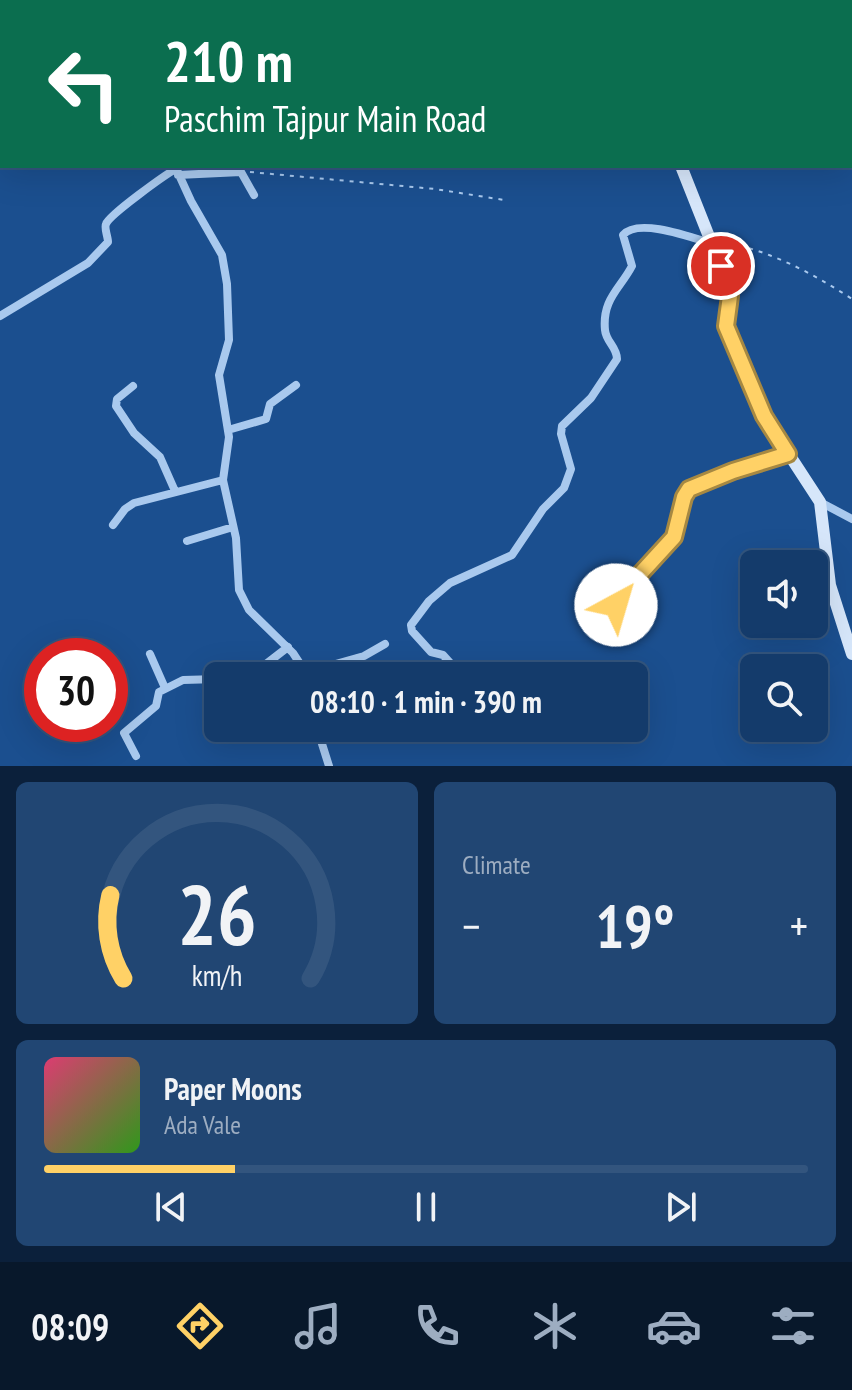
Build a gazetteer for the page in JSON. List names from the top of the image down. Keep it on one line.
{"page":{"turn":["210 m","Paschim Tajpur Main Road"],"limit":"30","trip":"08:10 · 1 min · 390 m","tile":"Climate","heat":["−","19°","+"],"song":["Paper Moons","Ada Vale"],"tabs":"08:09","gauge":["26","km/h"]}}
